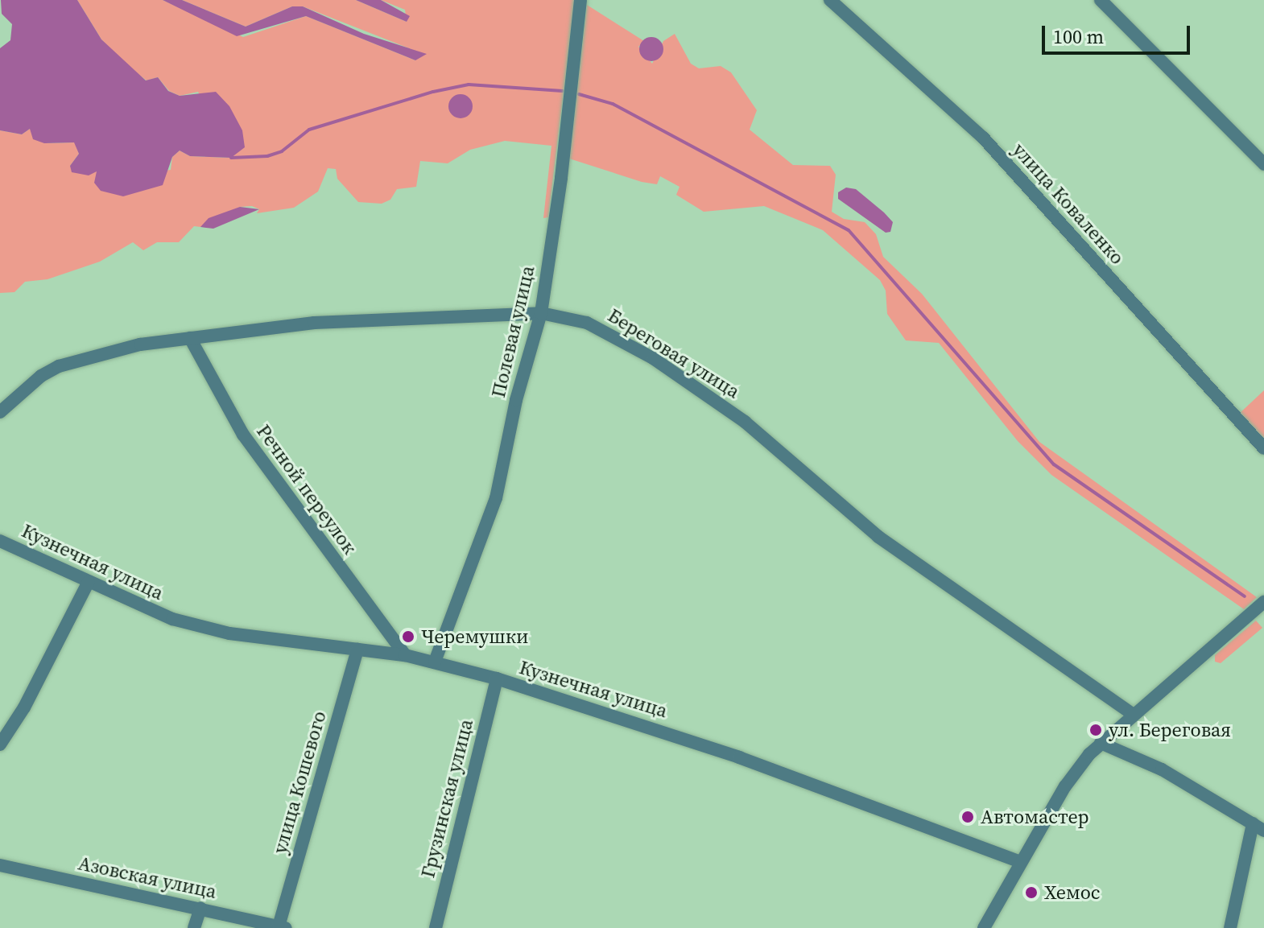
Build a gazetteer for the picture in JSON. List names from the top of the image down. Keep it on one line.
{"streets":{"street":["улица Коваленко","Полевая улица","Береговая улица","Речной переулок","Кузнечная улица","улица Кошевого","Грузинская улица","Азовская улица"]},"crossings":[["Полевая улица","Береговая улица"],["Полевая улица","Кузнечная улица"],["Береговая улица","Речной переулок"],["Речной переулок","Кузнечная улица"],["Кузнечная улица","улица Кошевого"],["Кузнечная улица","Грузинская улица"],["улица Кошевого","Азовская улица"]],"places":["Черемушки","ул. Береговая","Автомастер","Хемос"],"scale_bar":"100 m"}
